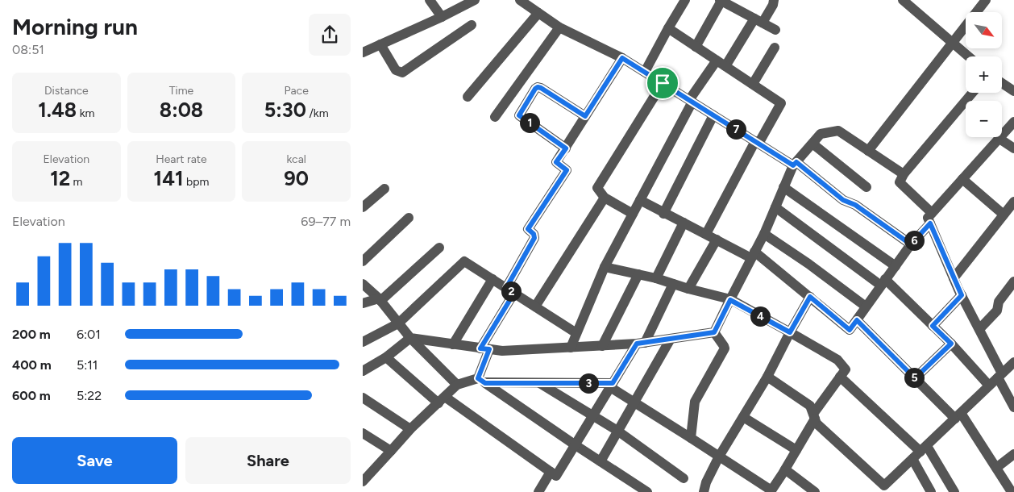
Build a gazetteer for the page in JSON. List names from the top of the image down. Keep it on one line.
{"north":"bottom right","page":{"heading":["Morning run","08:51"],"map_buttons":["+","−"],"stats":[["Distance","1.48 km"],["Time","8:08"],["Pace","5:30 /km"],["Elevation","12 m"],["Heart rate","141 bpm"],["kcal","90"]],"pins":["1","7","6","2","4","5","3"],"chart":["Elevation","69–77 m"],"list":[{"name":"200 m","note":"6:01"},{"name":"400 m","note":"5:11"},{"name":"600 m","note":"5:22"}],"buttons":["Save","Share"]}}
